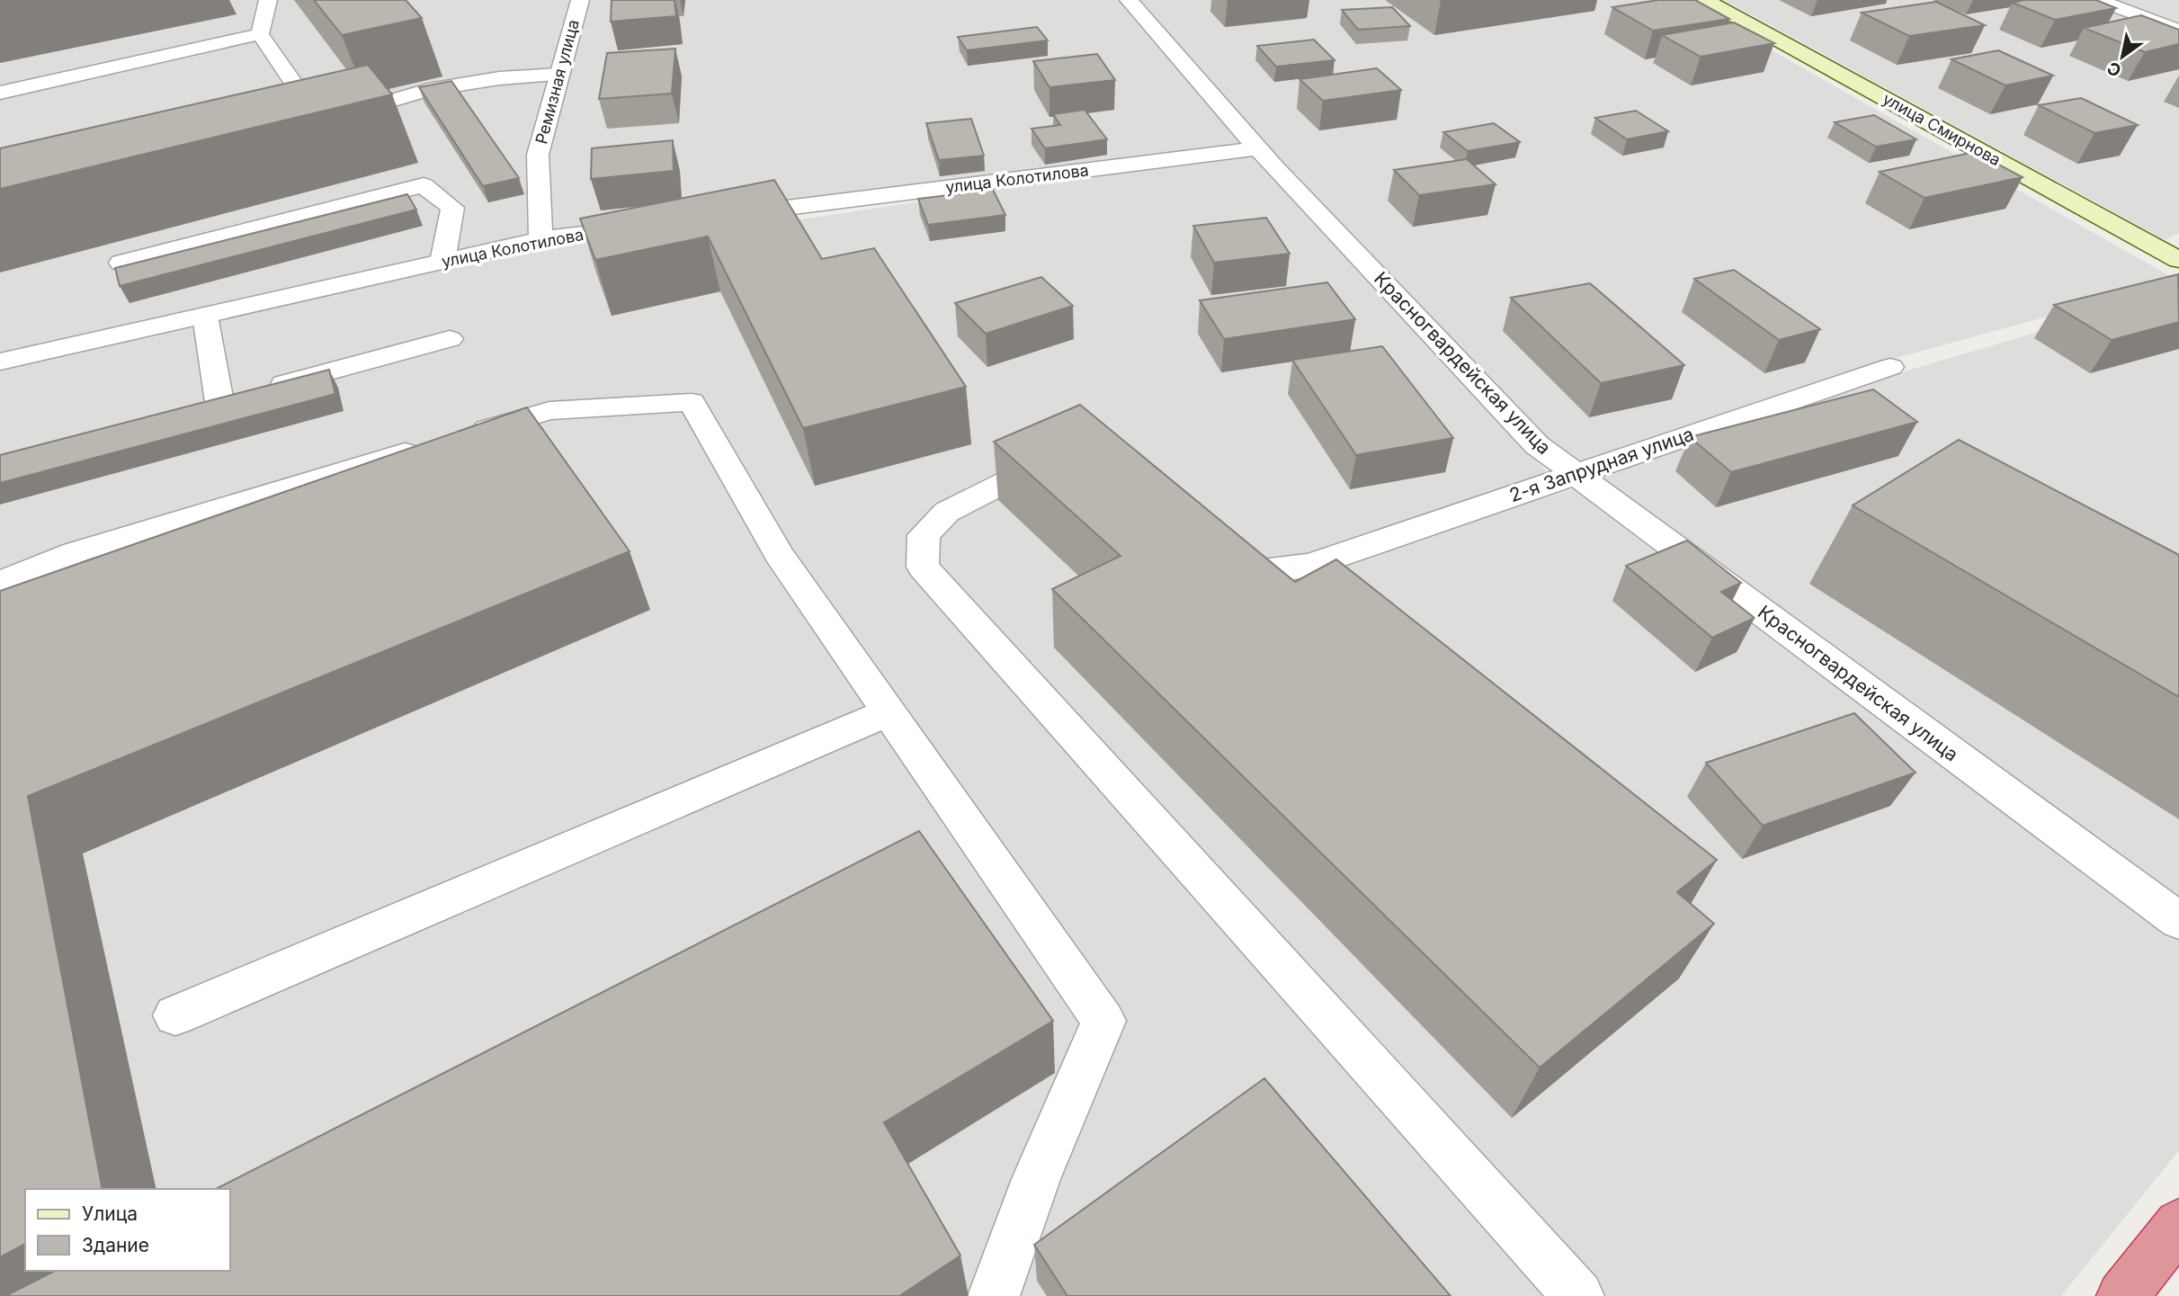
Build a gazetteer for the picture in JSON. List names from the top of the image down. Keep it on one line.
{"streets":{"main road":["улица Смирнова"],"street":["Ремизная улица","улица Колотилова","Красногвардейская улица","2-я Запрудная улица"]},"crossings":[["Ремизная улица","улица Колотилова"],["улица Колотилова","Красногвардейская улица"],["Красногвардейская улица","2-я Запрудная улица"]],"legend":["Улица","Здание"],"north":"bottom left"}
